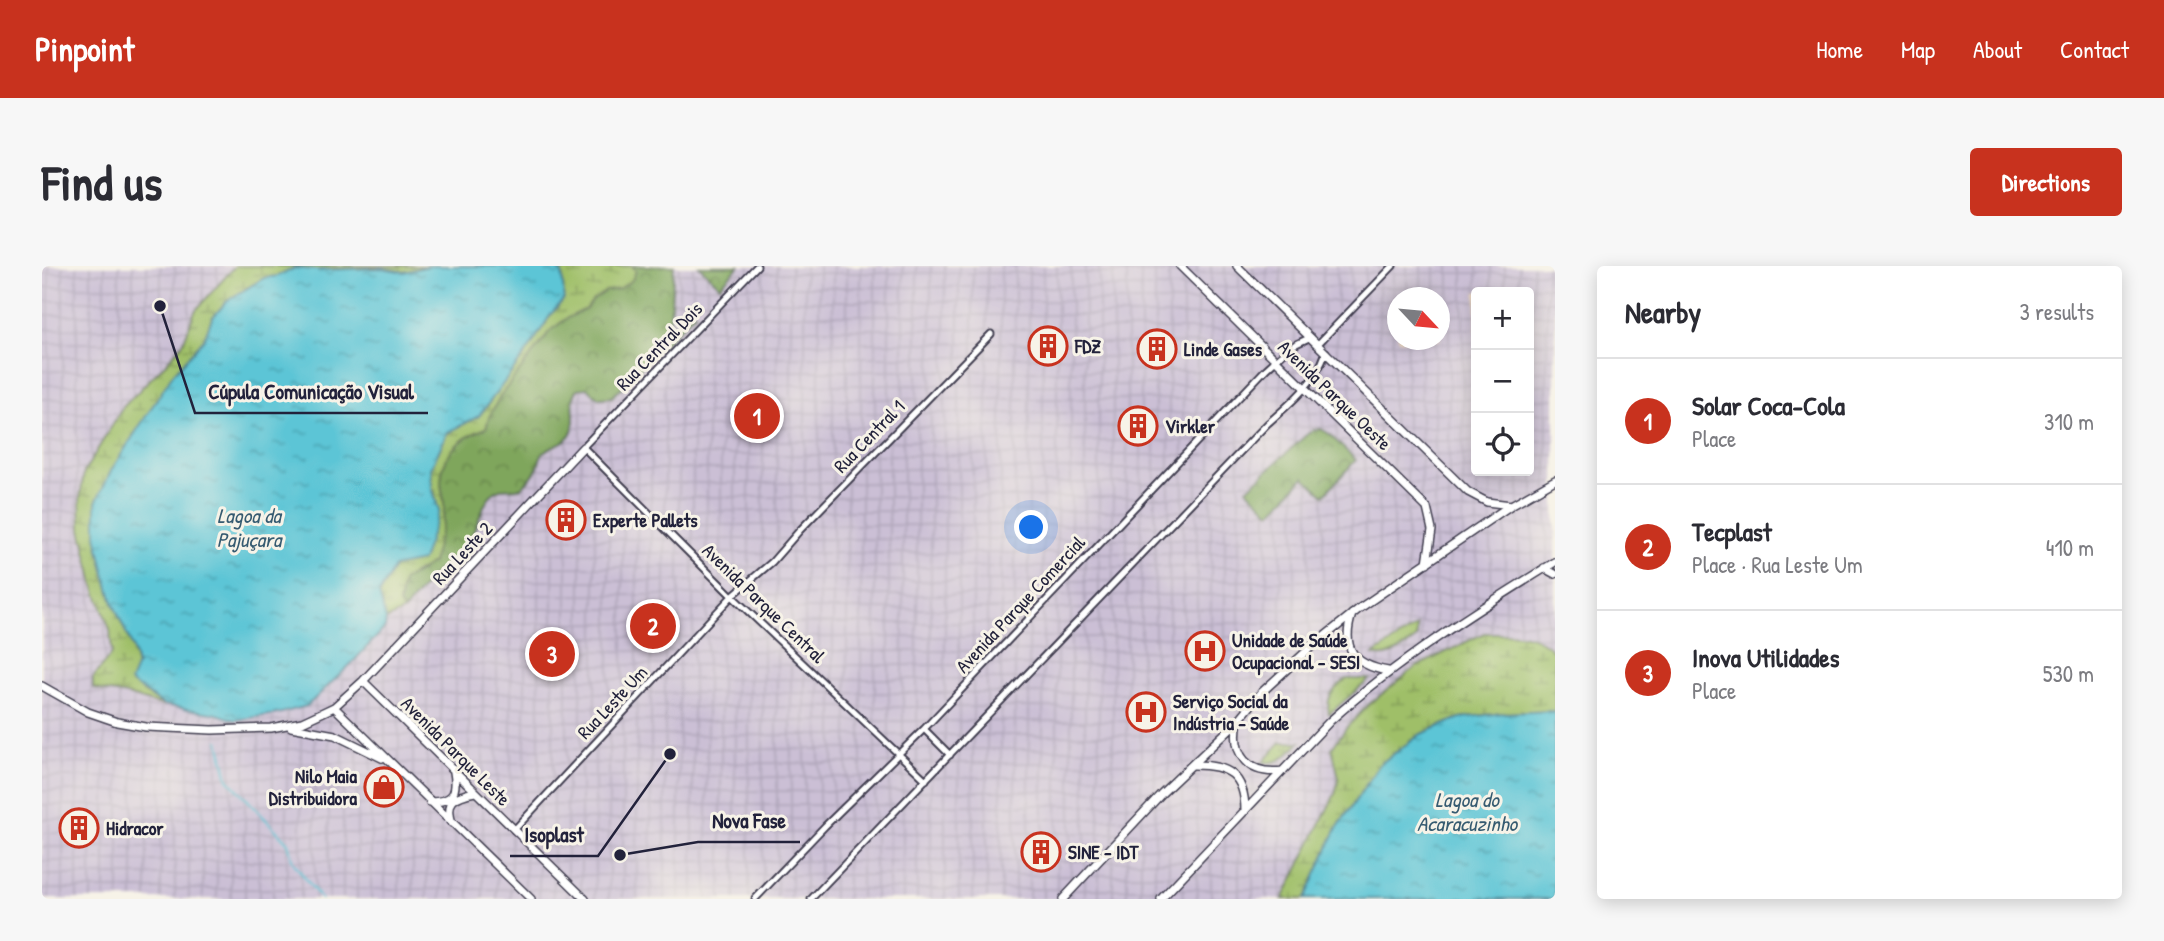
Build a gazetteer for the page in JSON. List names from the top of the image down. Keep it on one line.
{"streets":{"street":["Rua Central Dois","Avenida Parque Oeste","Rua Central 1","Rua Leste 2","Avenida Parque Central","Avenida Parque Comercial","Rua Leste Um","Avenida Parque Leste"]},"crossings":[["Rua Central Dois","Rua Leste 2"],["Rua Central Dois","Avenida Parque Central"],["Avenida Parque Oeste","Avenida Parque Comercial"],["Rua Central 1","Avenida Parque Central"],["Rua Central 1","Rua Leste Um"],["Rua Leste 2","Avenida Parque Central"],["Rua Leste 2","Avenida Parque Leste"],["Avenida Parque Central","Avenida Parque Comercial"],["Avenida Parque Central","Rua Leste Um"],["Rua Leste Um","Avenida Parque Leste"]],"water":["Lagoa da Pajuçara","Lagoa do Acaracuzinho"],"places":{"other":["Cúpula Comunicação Visual","Isoplast","Nova Fase"],"building":["FDZ","Linde Gases","Virkler","Experte Pallets","Hidracor","SINE - IDT"],"hospital":["Unidade de Saúde Ocupacional - SESI","Serviço Social da Indústria - Saúde"],"shop":["Nilo Maia Distribuidora"]},"north":"bottom right","page":{"header":"Pinpoint","nav":["Home","Map","About","Contact"],"buttons":"Directions","title":"Find us","heading":["Nearby","3 results"],"map_buttons":["+","−"],"list":[{"mark":"1","name":"Solar Coca-Cola","note":"Place","value":"310 m"},{"mark":"2","name":"Tecplast","note":"Place · Rua Leste Um","value":"410 m"},{"mark":"3","name":"Inova Utilidades","note":"Place","value":"530 m"}],"pins":["1","2","3"]}}
